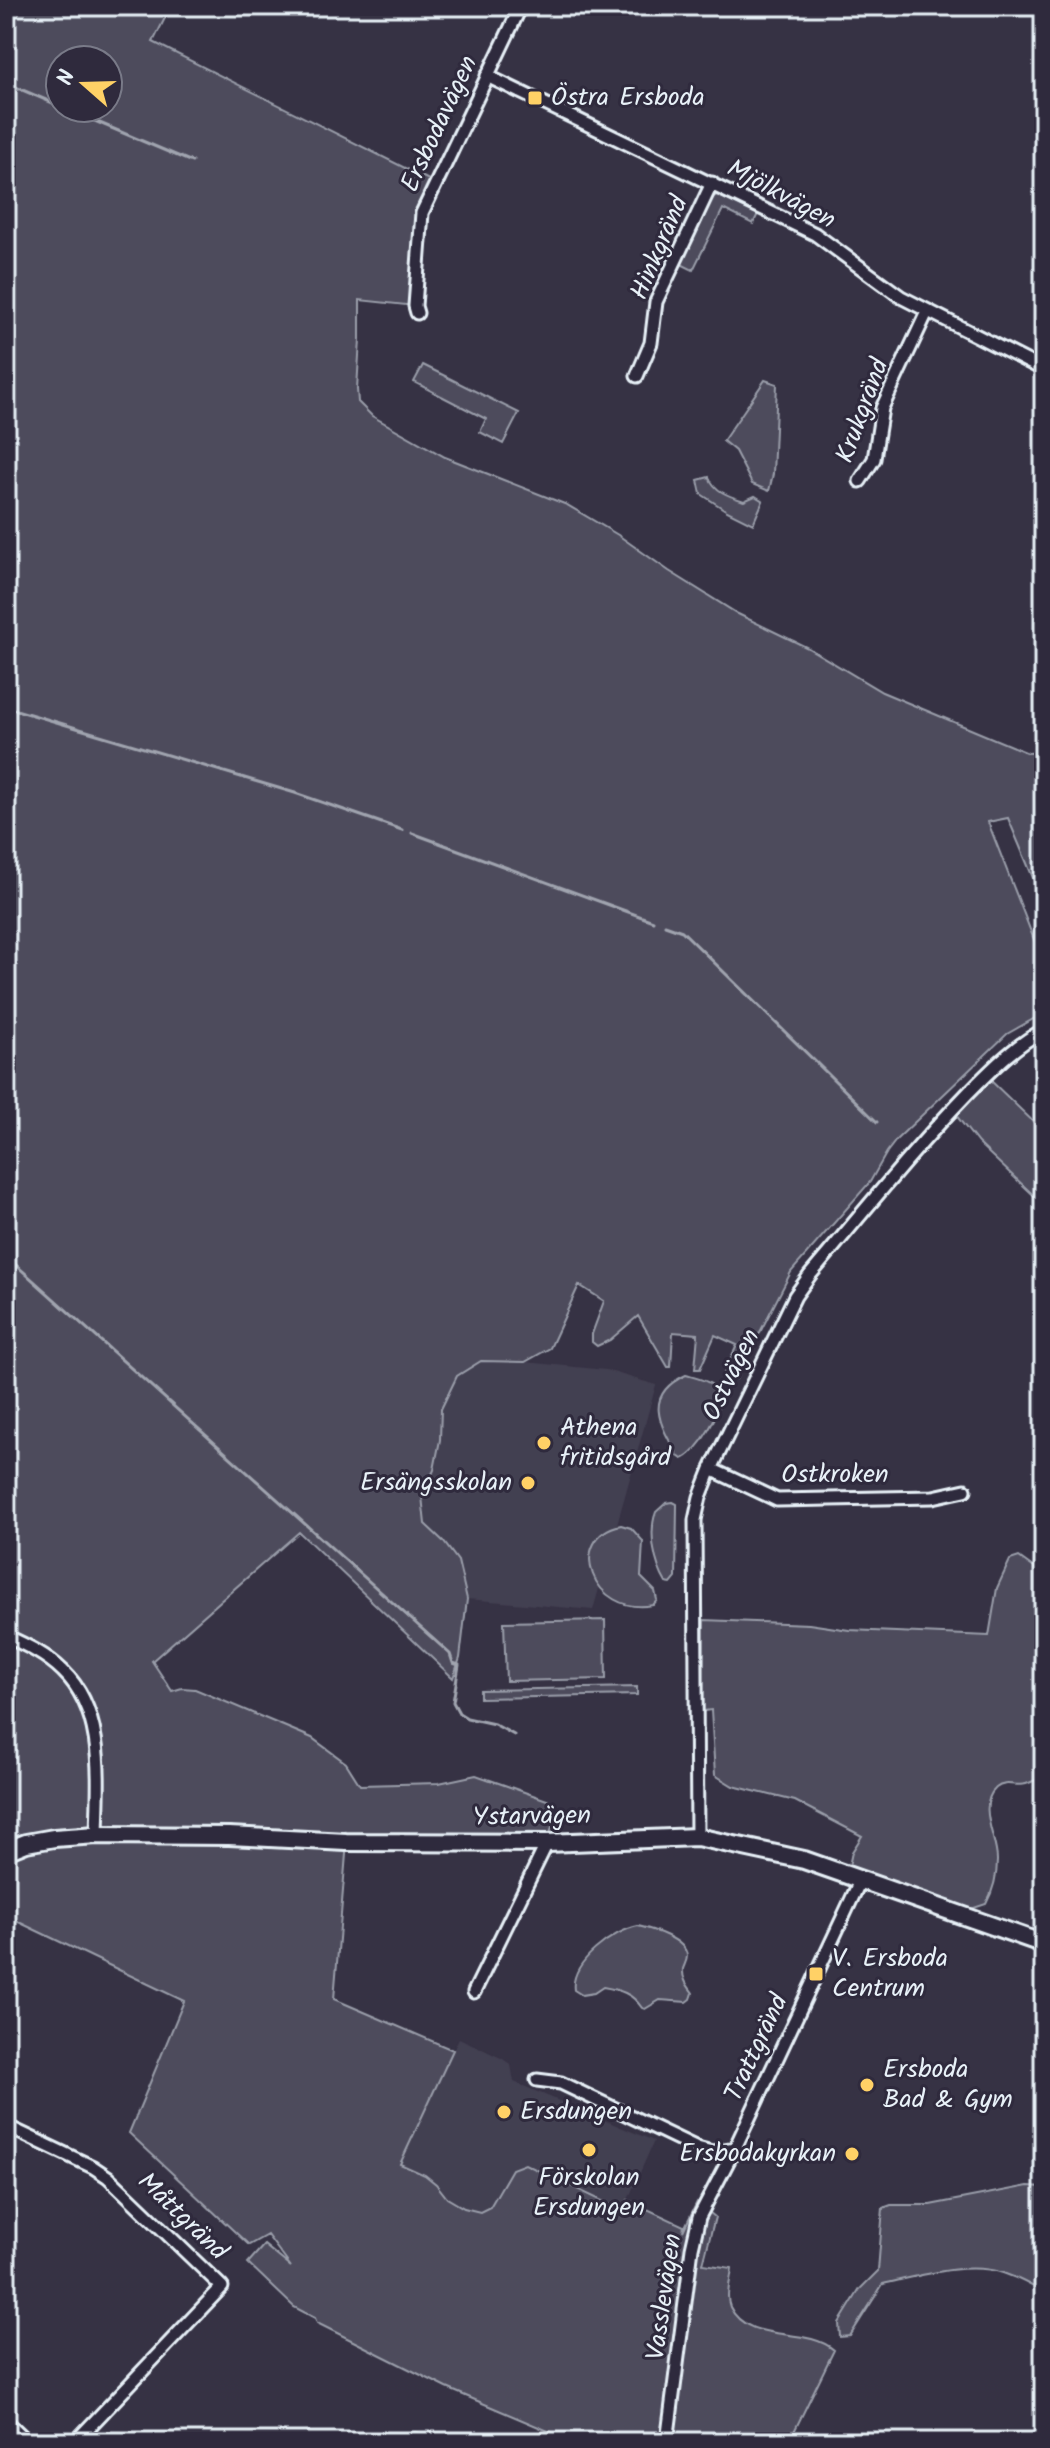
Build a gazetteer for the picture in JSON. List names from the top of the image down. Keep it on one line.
{"streets":{"street":["Ersbodavägen","Mjölkvägen","Hinkgränd","Krukgränd","Ostvägen","Ostkroken","Ystarvägen","Trattgränd","Måttgränd","Vasslevägen"]},"crossings":[["Ersbodavägen","Mjölkvägen"],["Mjölkvägen","Hinkgränd"],["Mjölkvägen","Krukgränd"],["Ostvägen","Ostkroken"],["Ostvägen","Ystarvägen"],["Ystarvägen","Trattgränd"],["Trattgränd","Vasslevägen"]],"places":{"transit":["Östra Ersboda","V. Ersboda Centrum"],"other":["Athena fritidsgård","Ersängsskolan","Ersboda Bad & Gym","Ersdungen","Förskolan Ersdungen","Ersbodakyrkan"]},"north":"left"}
